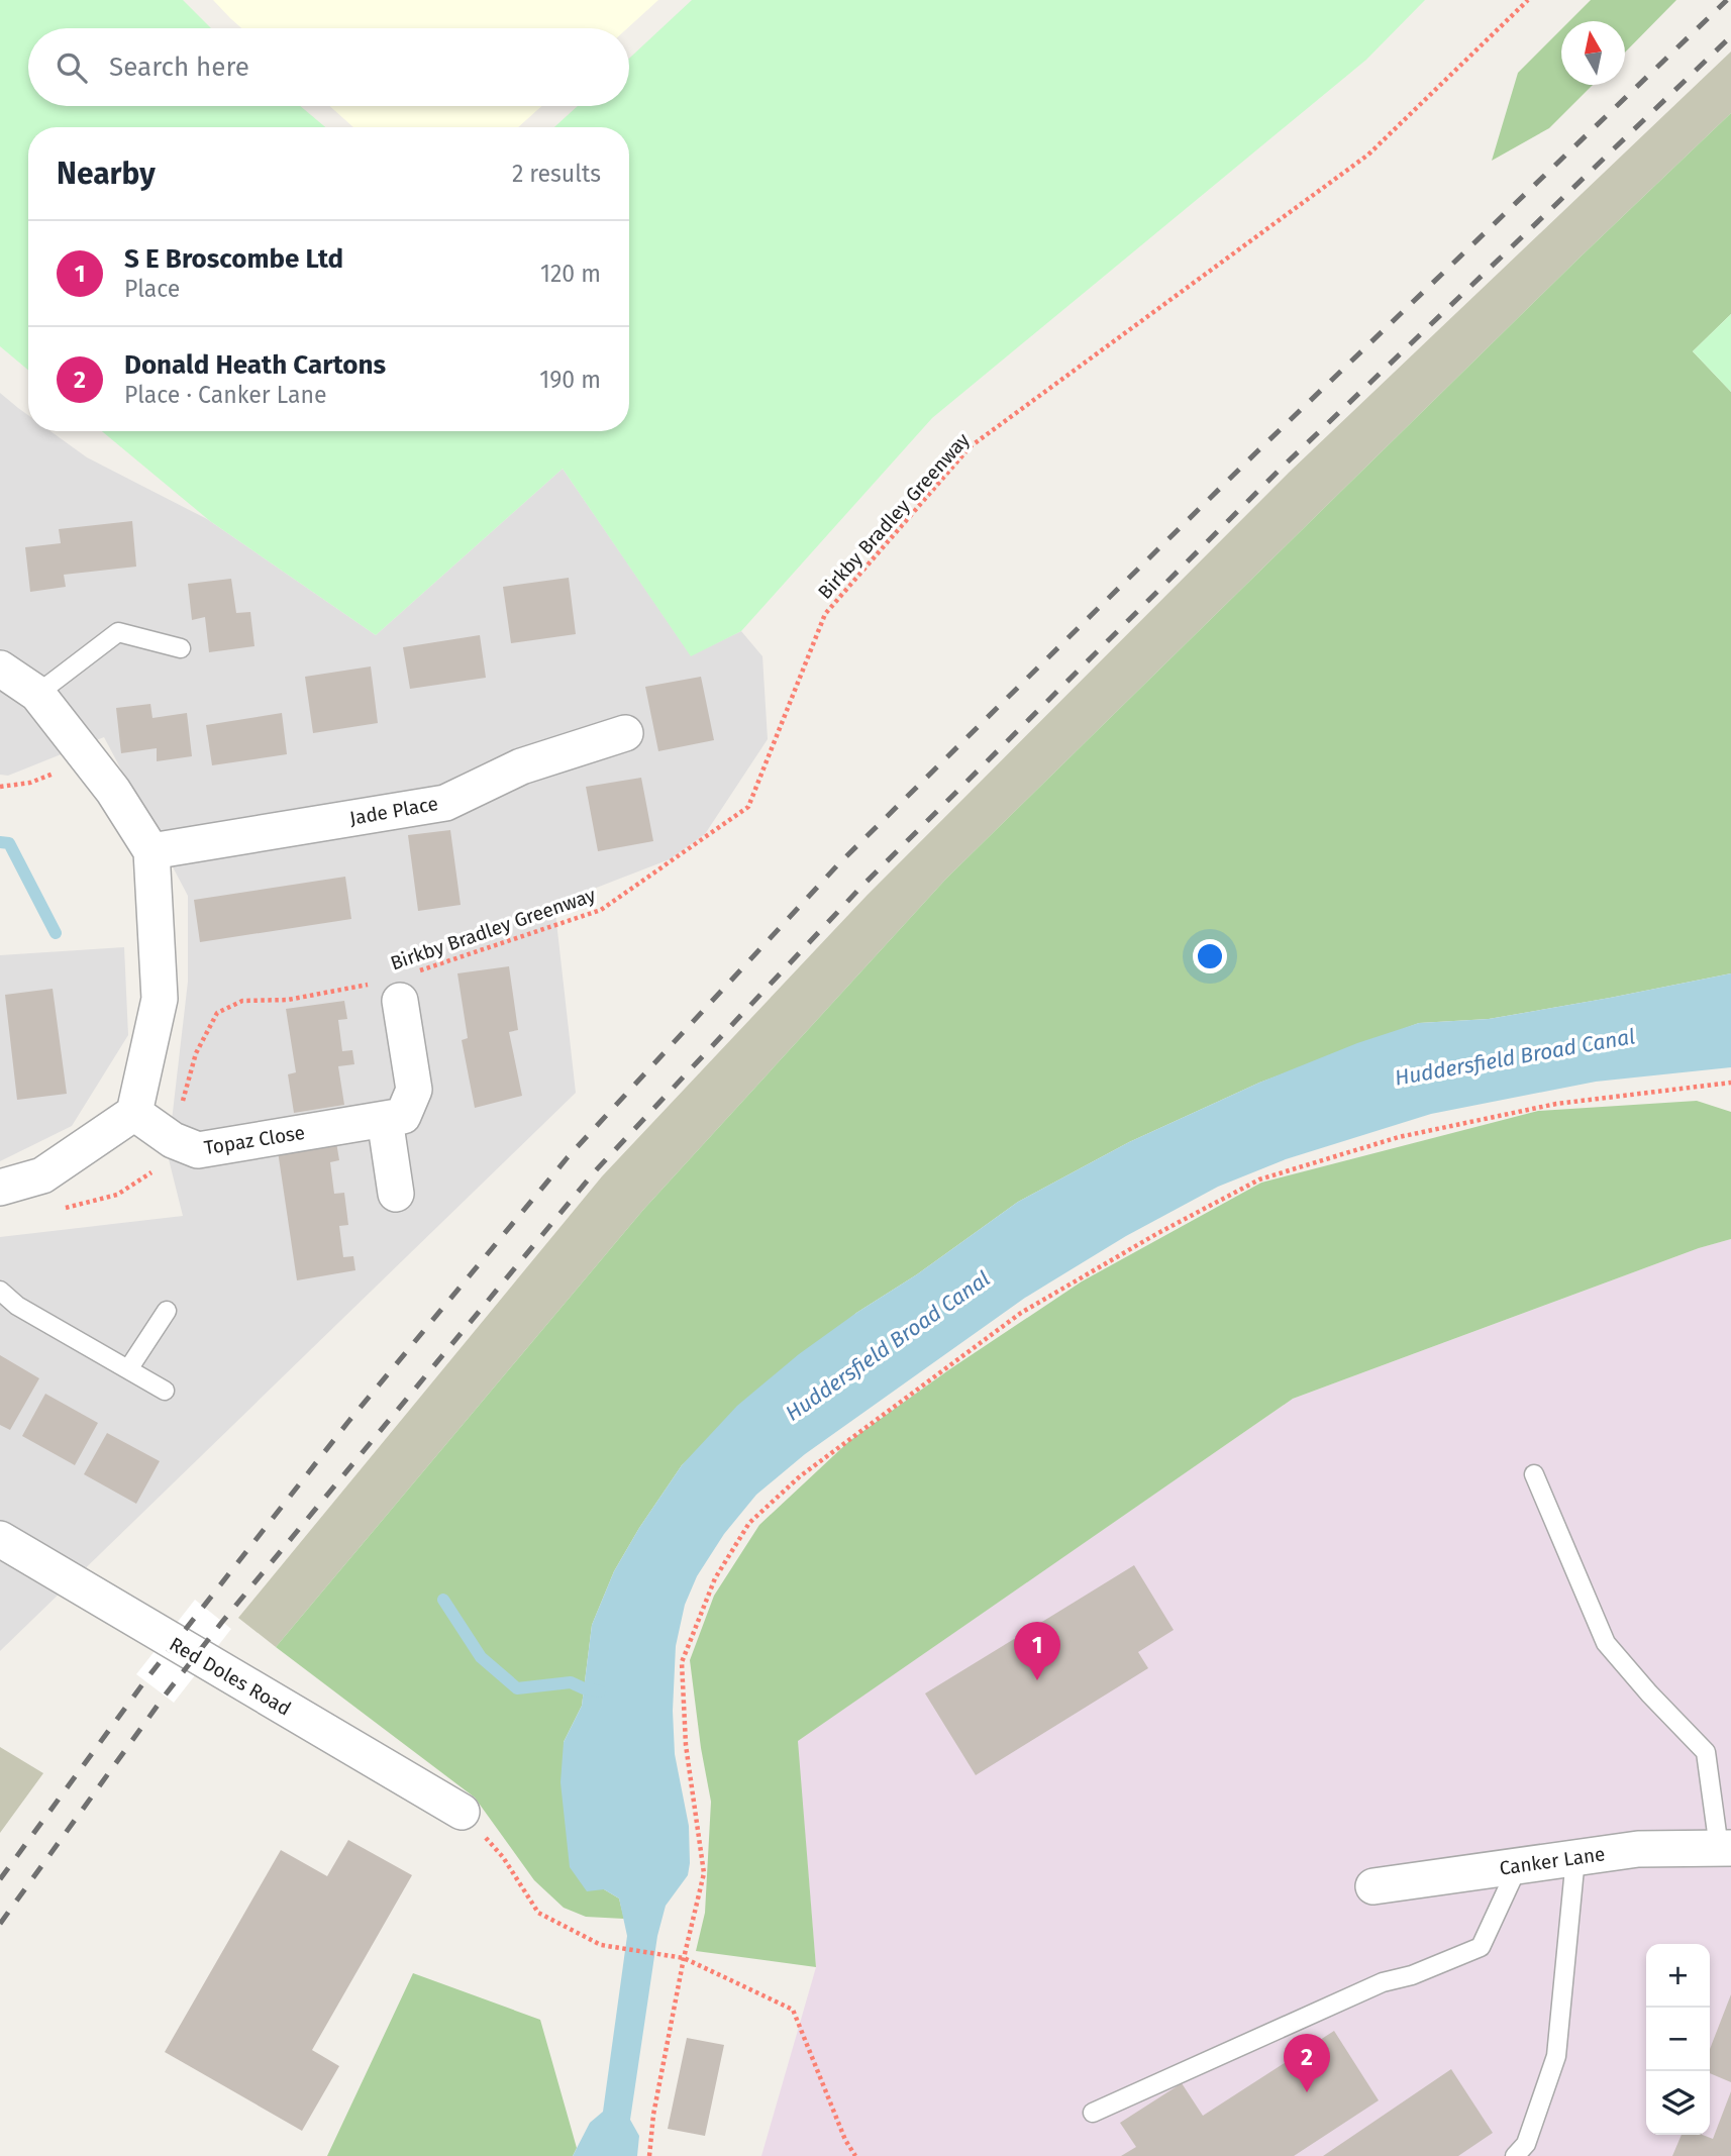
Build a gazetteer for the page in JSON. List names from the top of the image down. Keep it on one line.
{"streets":{"street":["Jade Place","Topaz Close","Red Doles Road","Canker Lane"],"path":["Birkby Bradley Greenway"]},"crossings":[["Birkby Bradley Greenway","Topaz Close"]],"water":["Huddersfield Broad Canal"],"north":"top","page":{"search":"Search here","heading":["Nearby","2 results"],"list":[{"mark":"1","name":"S E Broscombe Ltd","note":"Place","value":"120 m"},{"mark":"2","name":"Donald Heath Cartons","note":"Place · Canker Lane","value":"190 m"}],"pins":["1","2"],"map_buttons":["+","−"]}}
